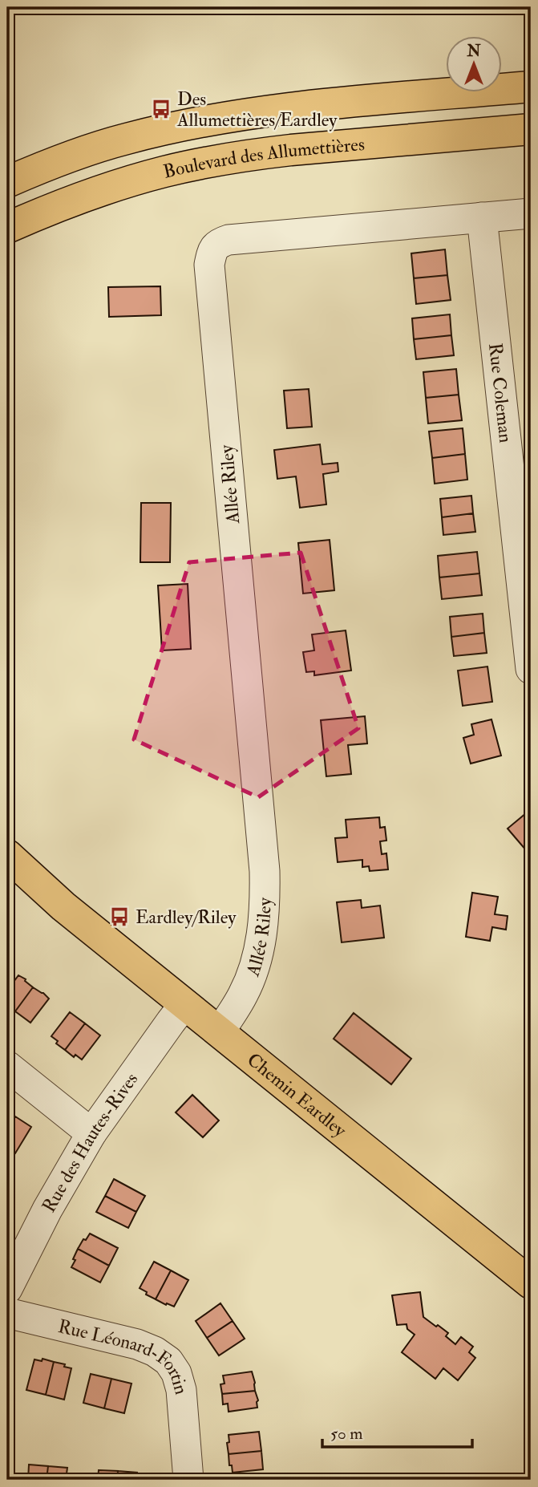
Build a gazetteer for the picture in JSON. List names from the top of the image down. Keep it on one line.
{"streets":{"main road":["Boulevard des Allumettières","Chemin Eardley"],"street":["Rue Coleman","Allée Riley","Rue des Hautes-Rives","Rue Léonard-Fortin"]},"crossings":[["Rue Coleman","Allée Riley"],["Allée Riley","Chemin Eardley"],["Chemin Eardley","Rue des Hautes-Rives"]],"places":{"bus stop":["Des Allumettières/Eardley","Eardley/Riley"]},"scale_bar":"50 m","north":"top"}
